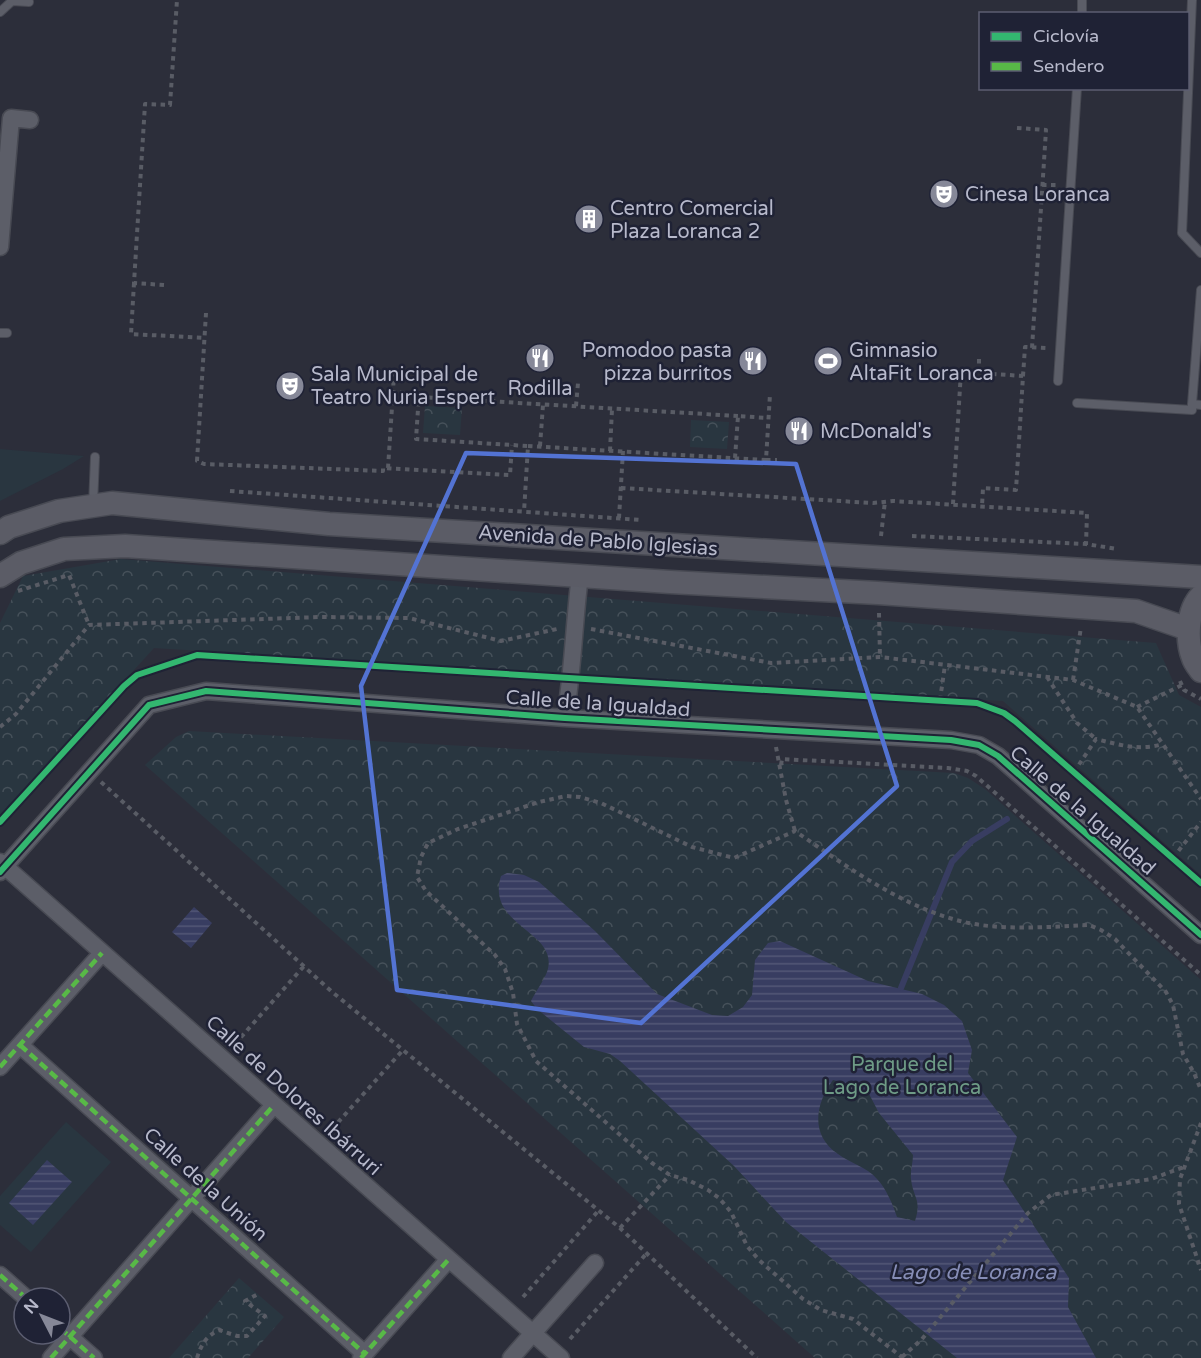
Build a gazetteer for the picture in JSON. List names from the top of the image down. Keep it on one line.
{"streets":{"main road":["Avenida de Pablo Iglesias"],"street":["Calle de la Igualdad","Calle de Dolores Ibárruri","Calle de la Unión"]},"crossings":[["Avenida de Pablo Iglesias","Calle de la Igualdad"],["Calle de la Igualdad","Calle de Dolores Ibárruri"]],"water":["Lago de Loranca"],"parks":["Parque del Lago de Loranca"],"places":{"theatre":["Cinesa Loranca","Sala Municipal de Teatro Nuria Espert"],"building":["Centro Comercial Plaza Loranca 2"],"restaurant":["Rodilla","Pomodoo pasta pizza burritos","McDonald's"],"sports":["Gimnasio AltaFit Loranca"]},"legend":["Ciclovía","Sendero"],"north":"top left"}
